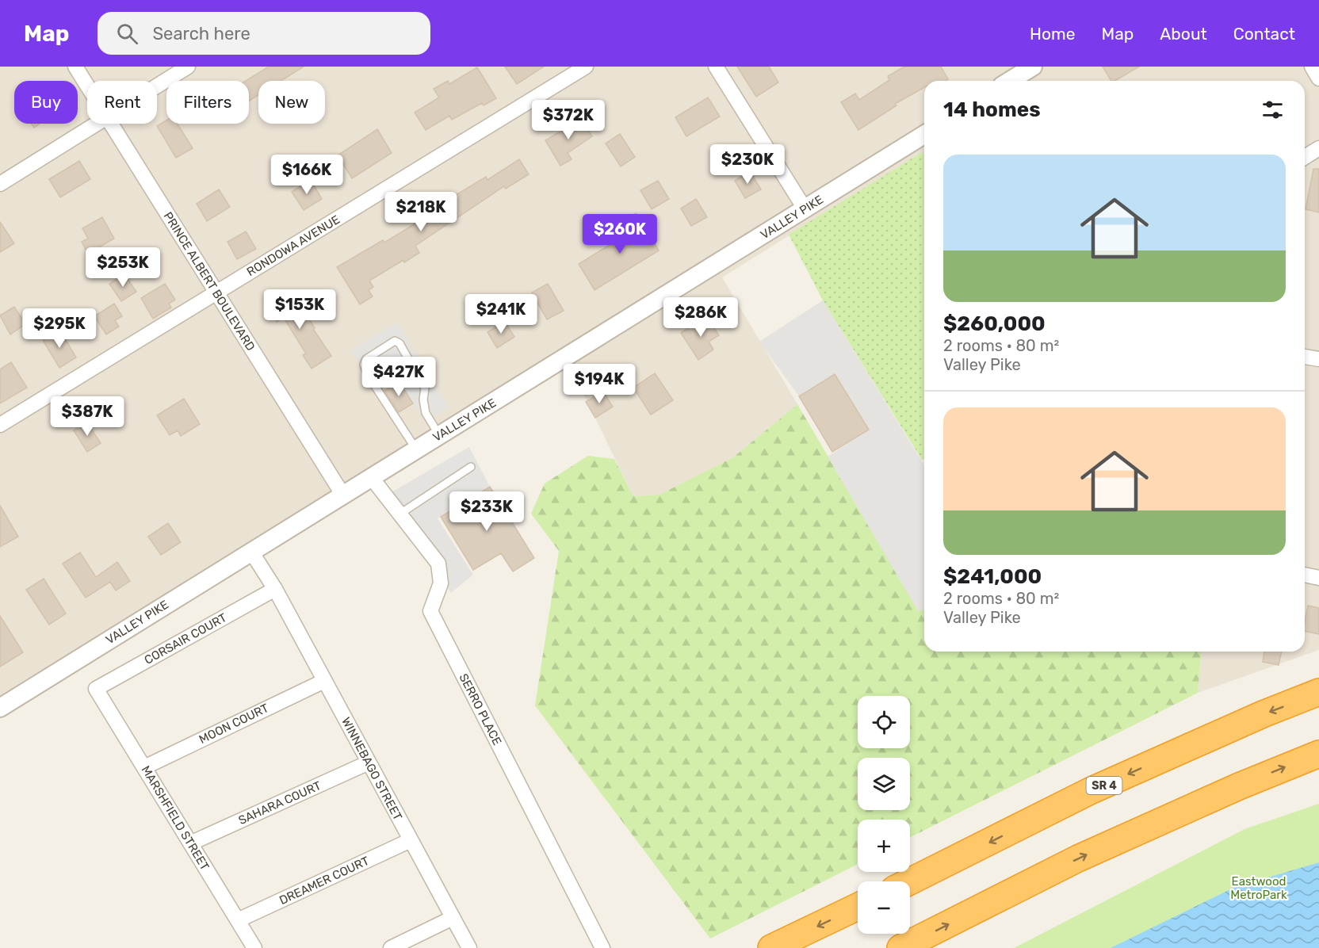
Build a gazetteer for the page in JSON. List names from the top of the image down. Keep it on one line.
{"streets":{"highway":["SR 4"],"street":["VALLEY PIKE","RONDOWA AVENUE","PRINCE ALBERT BOULEVARD","CORSAIR COURT","SERRO PLACE","MOON COURT","WINNEBAGO STREET","SAHARA COURT","MARSHFIELD STREET","DREAMER COURT"]},"crossings":[["VALLEY PIKE","PRINCE ALBERT BOULEVARD"],["VALLEY PIKE","SERRO PLACE"],["VALLEY PIKE","WINNEBAGO STREET"],["RONDOWA AVENUE","PRINCE ALBERT BOULEVARD"],["CORSAIR COURT","WINNEBAGO STREET"],["CORSAIR COURT","MARSHFIELD STREET"],["MOON COURT","WINNEBAGO STREET"],["MOON COURT","MARSHFIELD STREET"],["WINNEBAGO STREET","SAHARA COURT"],["WINNEBAGO STREET","DREAMER COURT"],["SAHARA COURT","MARSHFIELD STREET"],["MARSHFIELD STREET","DREAMER COURT"]],"parks":["Eastwood MetroPark"],"page":{"header":"Map","search":"Search here","nav":["Home","Map","About","Contact"],"chip":["Buy","Rent","Filters","New"],"heading":"14 homes","price":["$372K","$230K","$166K","$218K","$260K","$253K","$153K","$241K","$286K","$295K","$427K","$194K","$387K","$233K"],"list":[{"name":"$260,000","note":"2 rooms · 80 m² · Valley Pike"},{"name":"$241,000","note":"2 rooms · 80 m² · Valley Pike"}],"map_buttons":["+","−"]}}
